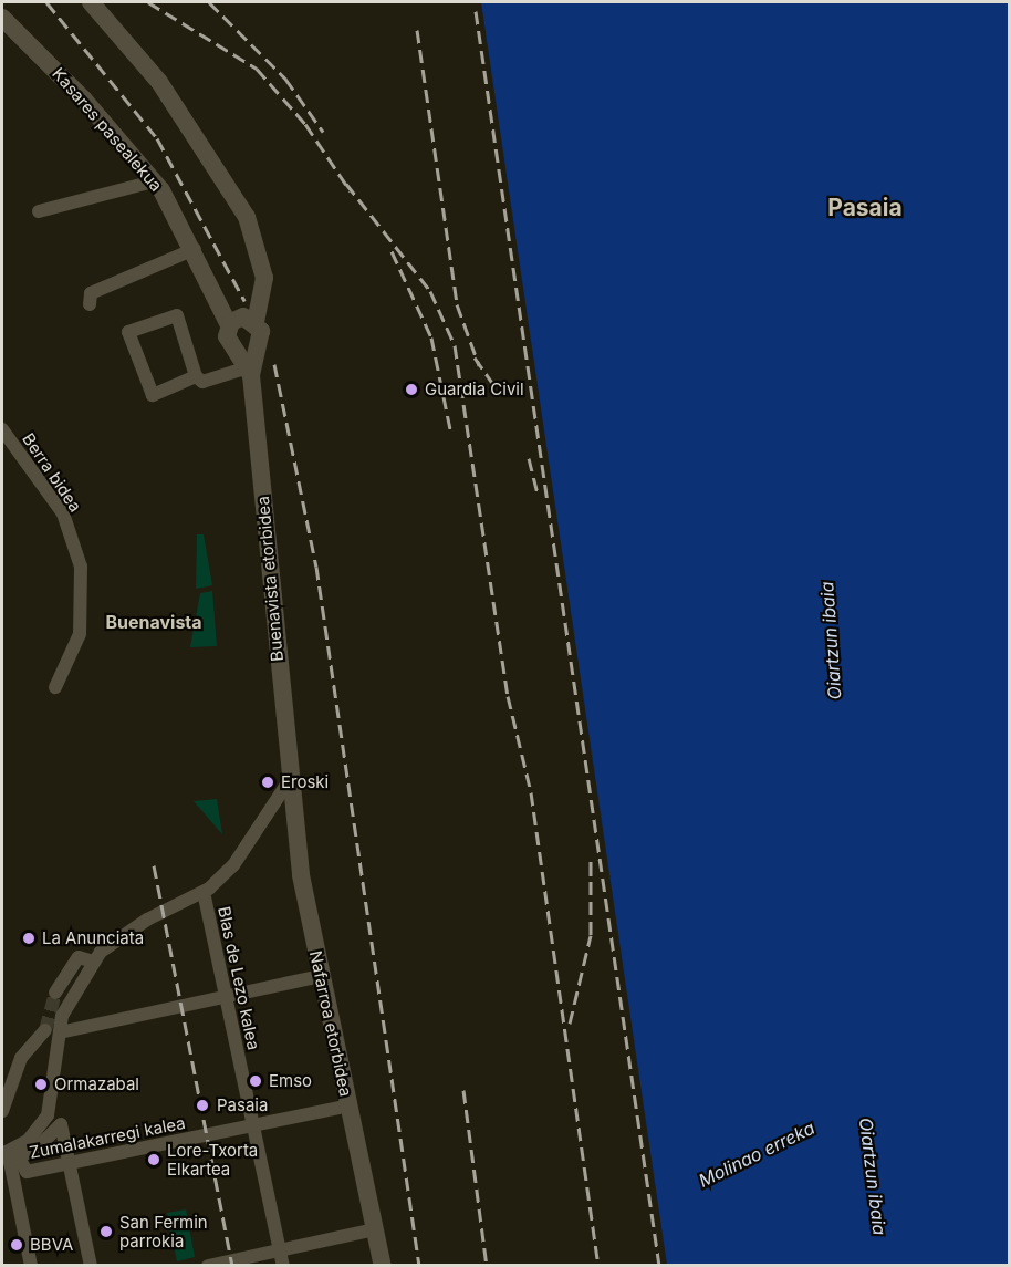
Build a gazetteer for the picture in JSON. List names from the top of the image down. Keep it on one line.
{"streets":{"main road":["Kasares pasealekua","Buenavista etorbidea","Nafarroa etorbidea"],"street":["Berra bidea","Blas de Lezo kalea","Zumalakarregi kalea"]},"crossings":[["Kasares pasealekua","Buenavista etorbidea"],["Buenavista etorbidea","Nafarroa etorbidea"],["Blas de Lezo kalea","Zumalakarregi kalea"]],"districts":["Pasaia","Buenavista"],"water":["Oiartzun ibaia","Molinao erreka"],"places":["Guardia Civil","Eroski","La Anunciata","Emso","Ormazabal","Pasaia","Lore-Txorta Elkartea","San Fermin parrokia","BBVA"]}
